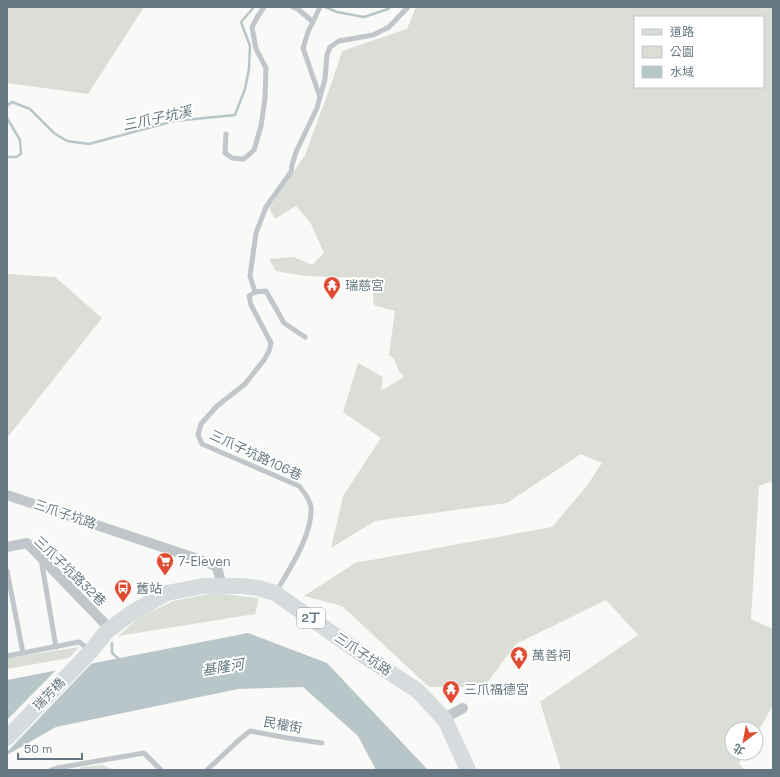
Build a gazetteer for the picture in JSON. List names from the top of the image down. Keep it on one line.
{"streets":{"main road":["三爪子坑路","2丁","瑞芳橋"],"street":["三爪子坑路32巷"],"lane":["三爪子坑路106巷","民權街"]},"crossings":[["三爪子坑路106巷","三爪子坑路"],["三爪子坑路","三爪子坑路32巷"],["三爪子坑路","瑞芳橋"]],"water":["三爪子坑溪","基隆河"],"places":{"temple":["瑞慈宮","萬善祠","三爪福德宮"],"supermarket":["7-Eleven"],"bus stop":["舊站"]},"legend":["道路","公園","水域"],"scale_bar":"50 m","north":"bottom left"}
